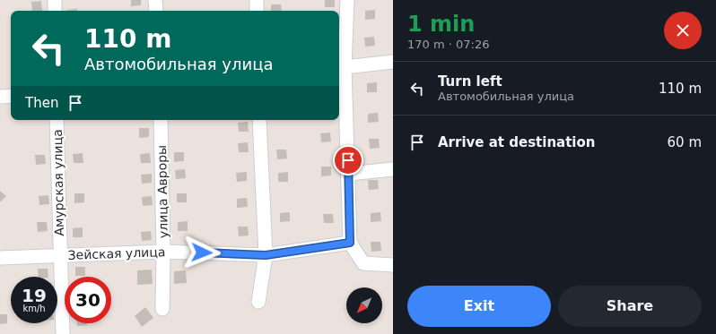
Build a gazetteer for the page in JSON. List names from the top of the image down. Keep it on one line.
{"streets":{"street":["Амурская улица","улица Авроры","Зейская улица"]},"crossings":[["Амурская улица","Зейская улица"],["улица Авроры","Зейская улица"]],"north":"bottom left","page":{"heading":["1 min","170 m · 07:26"],"turn":["110 m","Автомобильная улица"],"list":[{"name":"Turn left","note":"Автомобильная улица","value":"110 m"},{"name":"Arrive at destination","value":"60 m"}],"then":"Then","speed":"19 km/h","limit":"30","buttons":["Exit","Share"]}}
